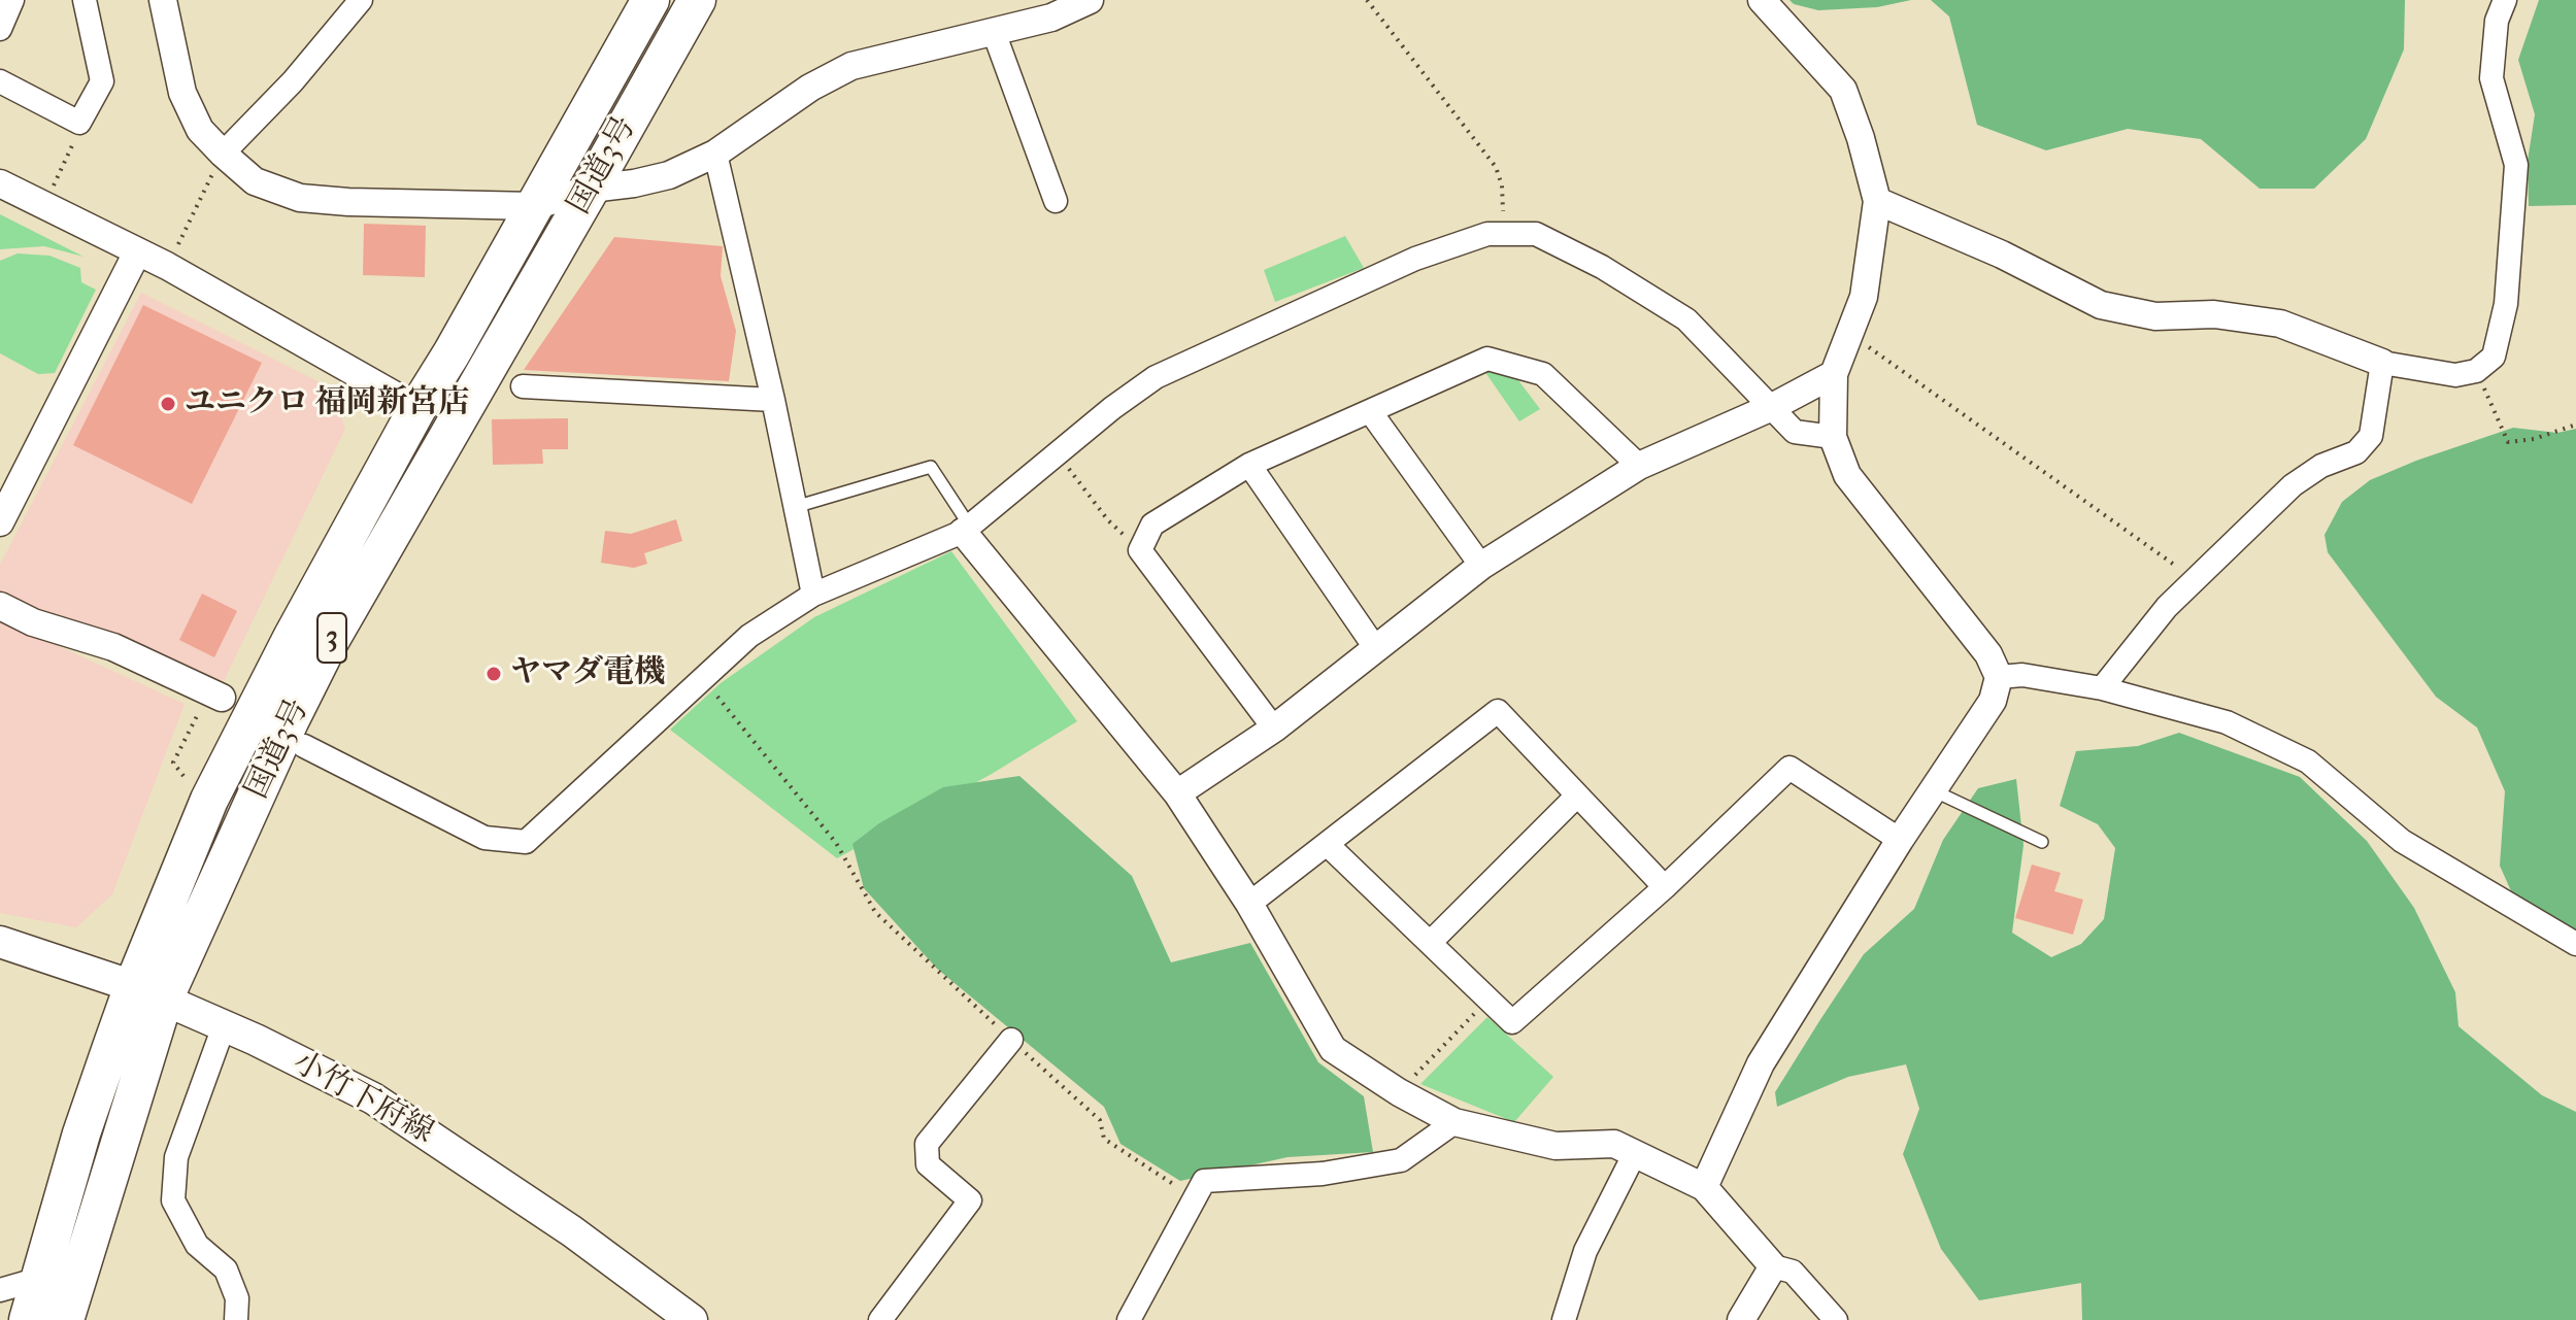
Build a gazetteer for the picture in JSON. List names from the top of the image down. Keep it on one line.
{"streets":{"highway":["国道3号","3"],"main road":["小竹下府線"]},"crossings":[["国道3号","小竹下府線"]],"places":["ユニクロ 福岡新宮店","ヤマダ電機"]}
